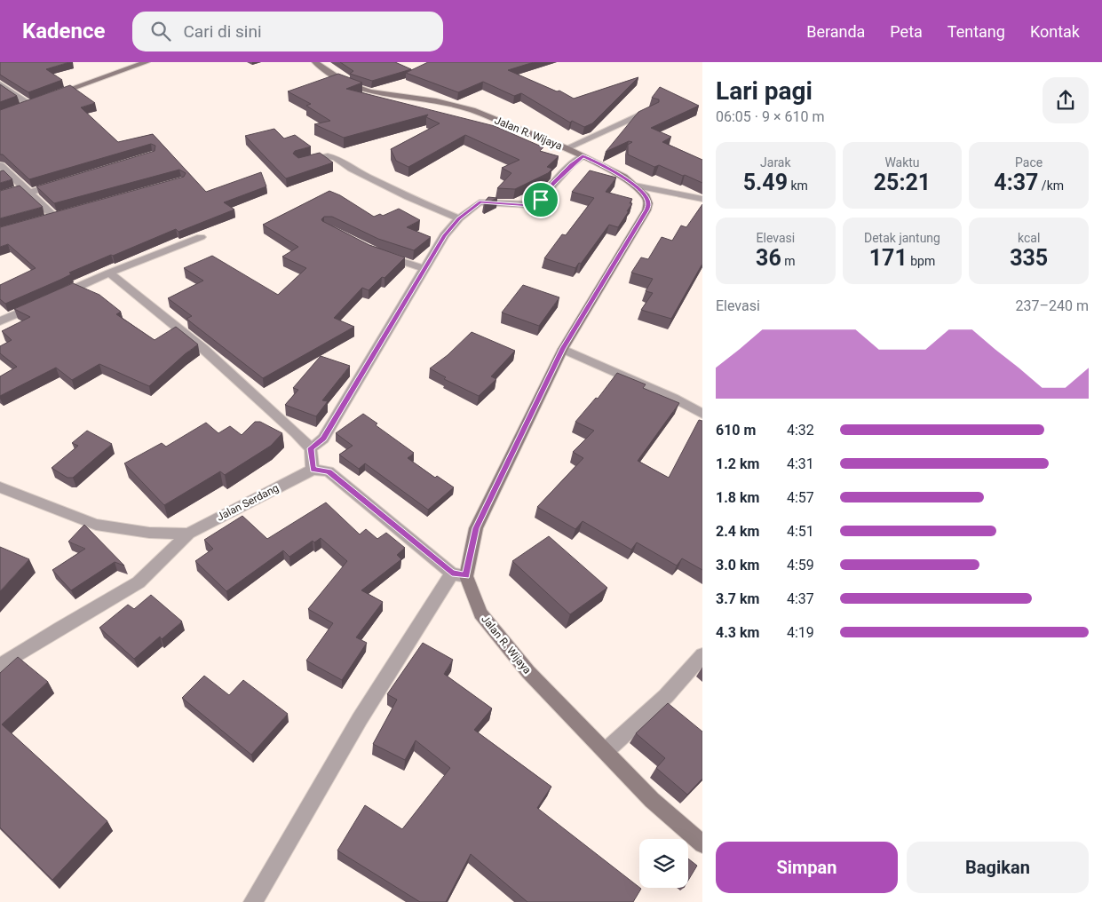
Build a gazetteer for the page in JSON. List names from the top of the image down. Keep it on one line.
{"streets":{"street":["Jalan R. Wijaya","Jalan Serdang"]},"page":{"header":"Kadence","search":"Cari di sini","nav":["Beranda","Peta","Tentang","Kontak"],"heading":["Lari pagi","06:05 · 9 × 610 m"],"stats":[["Jarak","5.49 km"],["Waktu","25:21"],["Pace","4:37 /km"],["Elevasi","36 m"],["Detak jantung","171 bpm"],["kcal","335"]],"chart":["Elevasi","237–240 m"],"list":[{"name":"610 m","note":"4:32"},{"name":"1.2 km","note":"4:31"},{"name":"1.8 km","note":"4:57"},{"name":"2.4 km","note":"4:51"},{"name":"3.0 km","note":"4:59"},{"name":"3.7 km","note":"4:37"},{"name":"4.3 km","note":"4:19"}],"buttons":["Simpan","Bagikan"]}}
